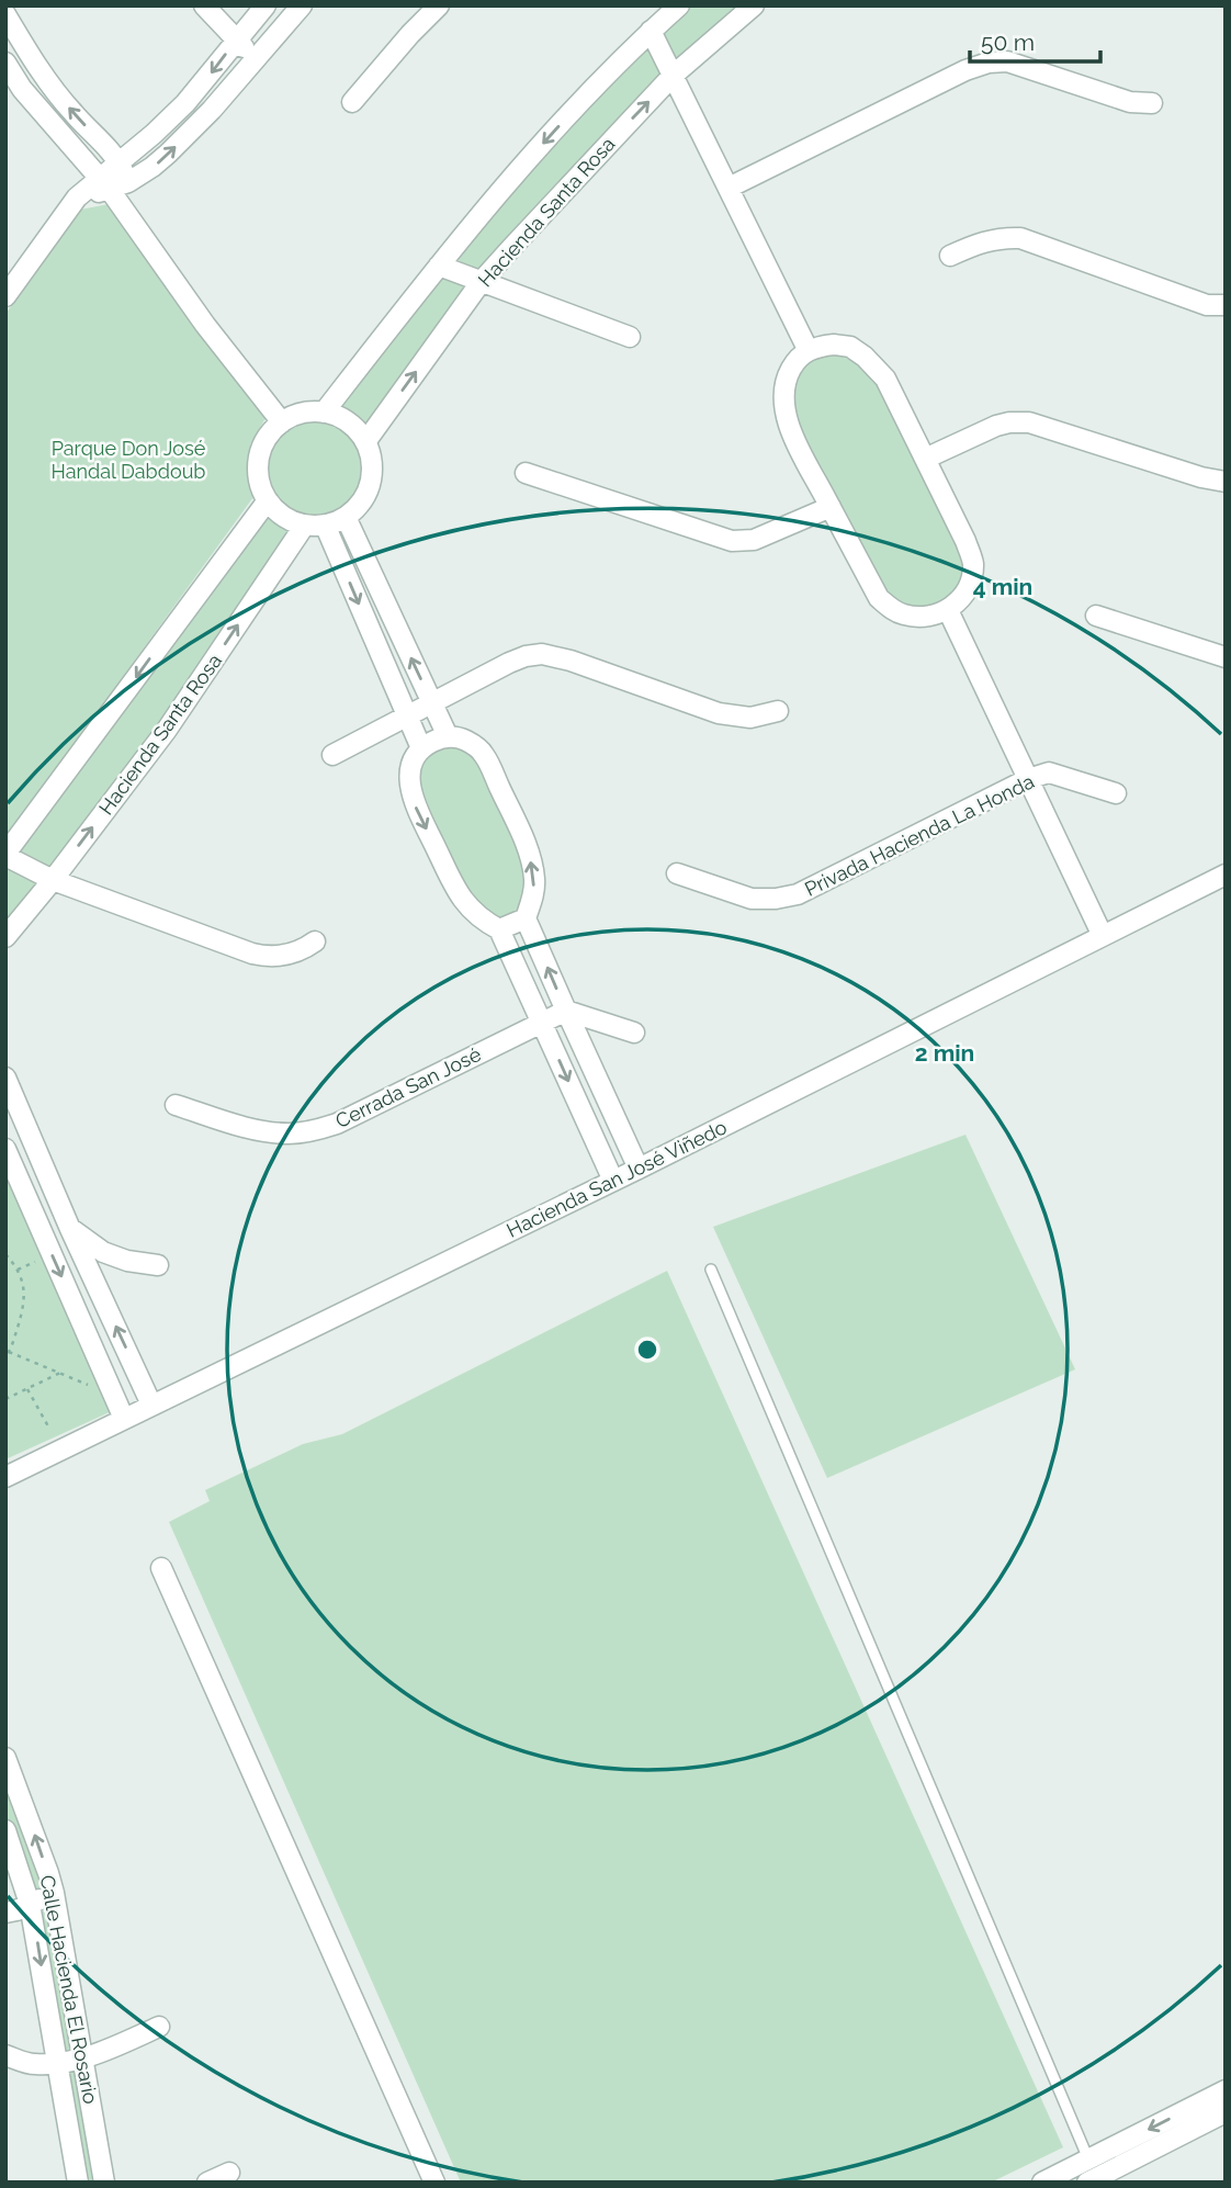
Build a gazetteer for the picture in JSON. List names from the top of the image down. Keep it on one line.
{"streets":{"street":["Hacienda Santa Rosa","Privada Hacienda La Honda","Cerrada San José","Hacienda San José Viñedo","Calle Hacienda El Rosario"]},"parks":["Parque Don José Handal Dabdoub"],"scale_bar":"50 m","rings":["4 min","2 min"]}
